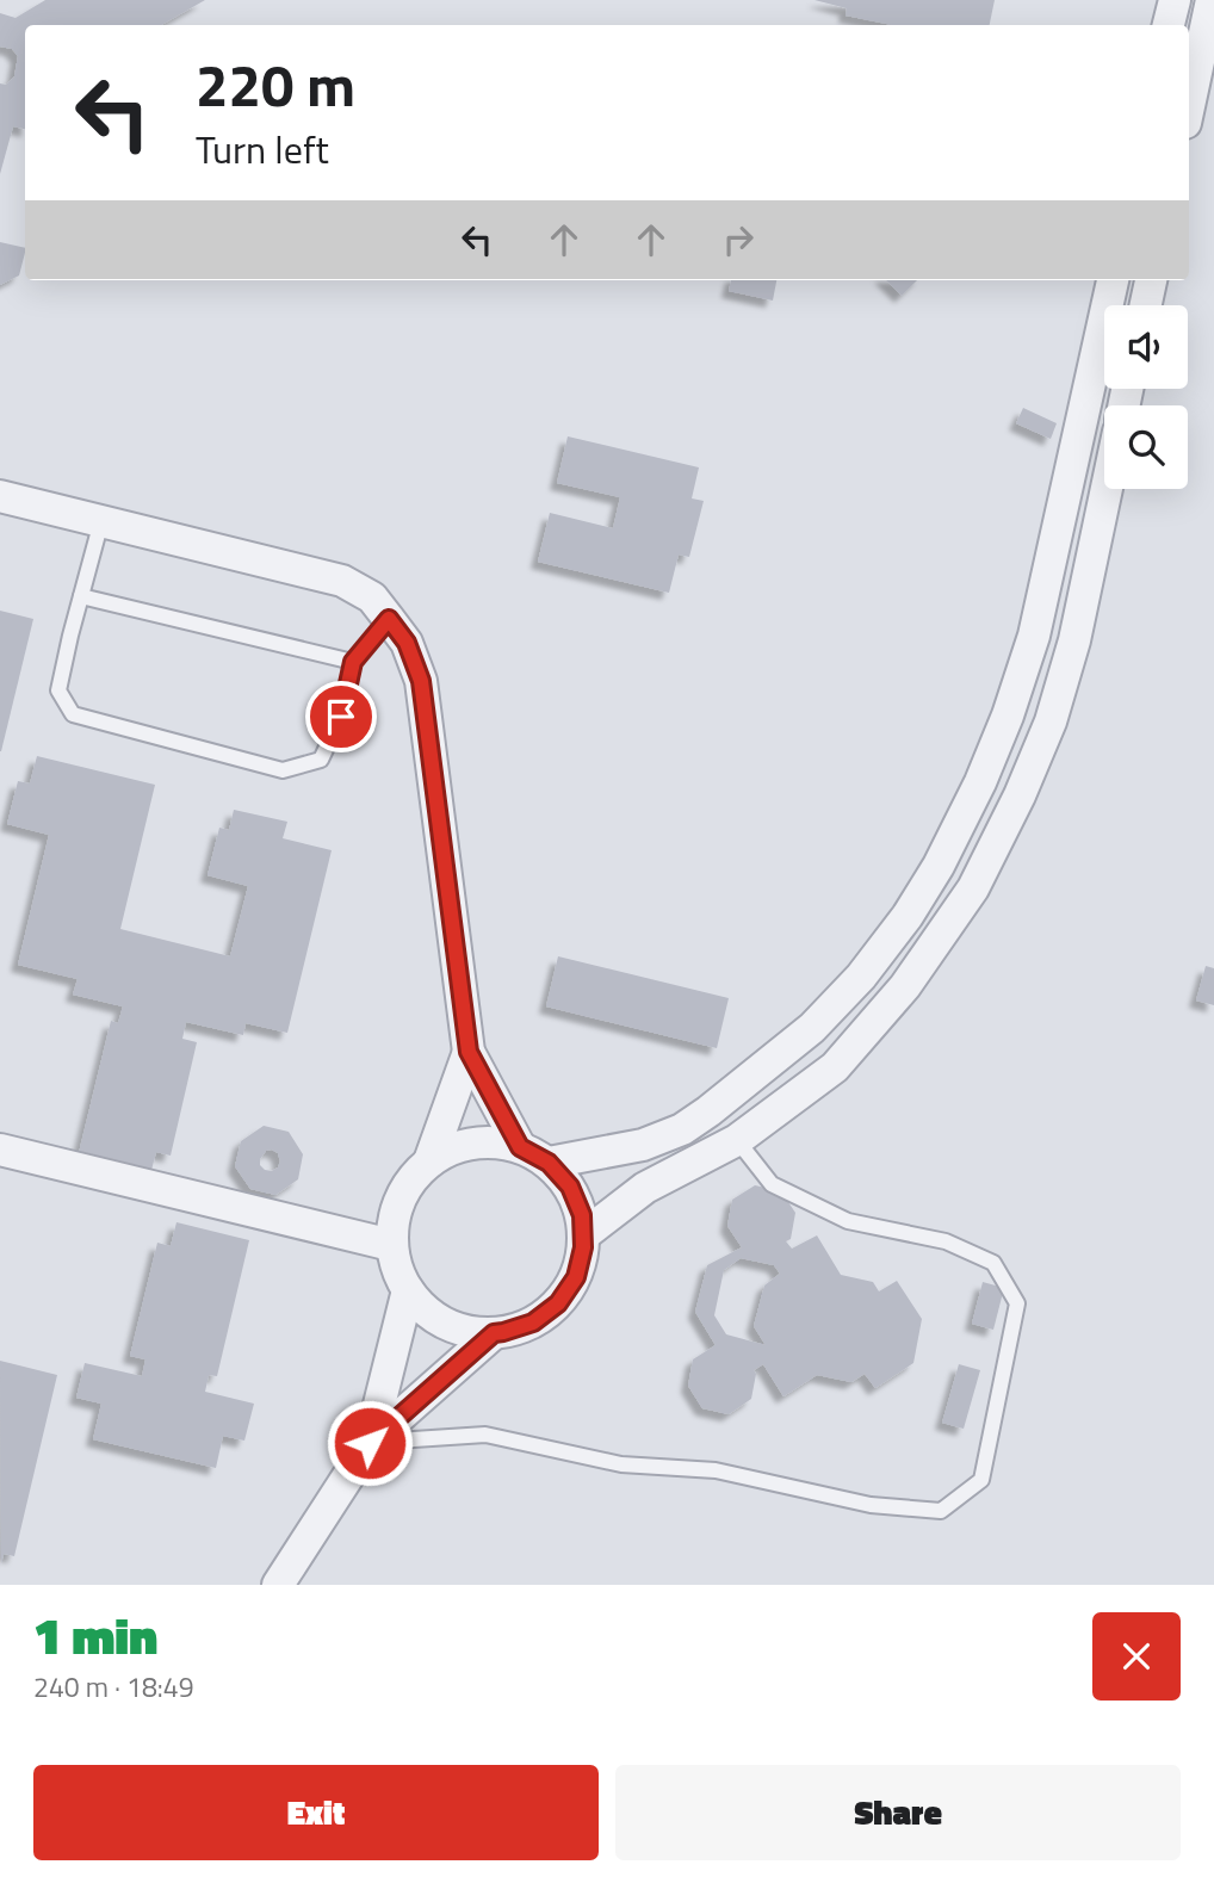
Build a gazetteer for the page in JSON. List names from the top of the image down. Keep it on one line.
{"page":{"turn":["220 m","Turn left"],"heading":["1 min","240 m · 18:49"],"buttons":["Exit","Share"]}}
